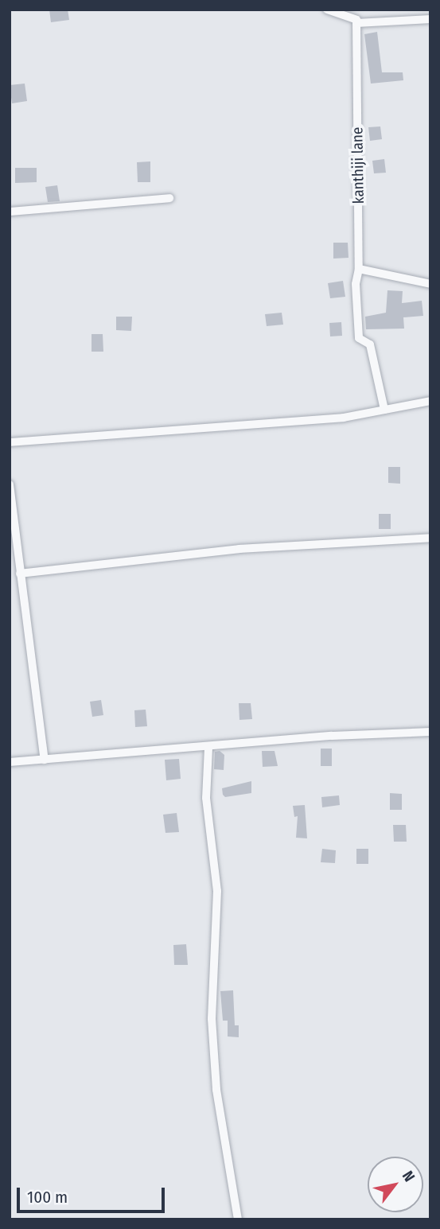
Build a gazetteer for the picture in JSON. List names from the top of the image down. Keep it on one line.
{"streets":{"street":["kanthiji lane"]},"scale_bar":"100 m","north":"top right"}
